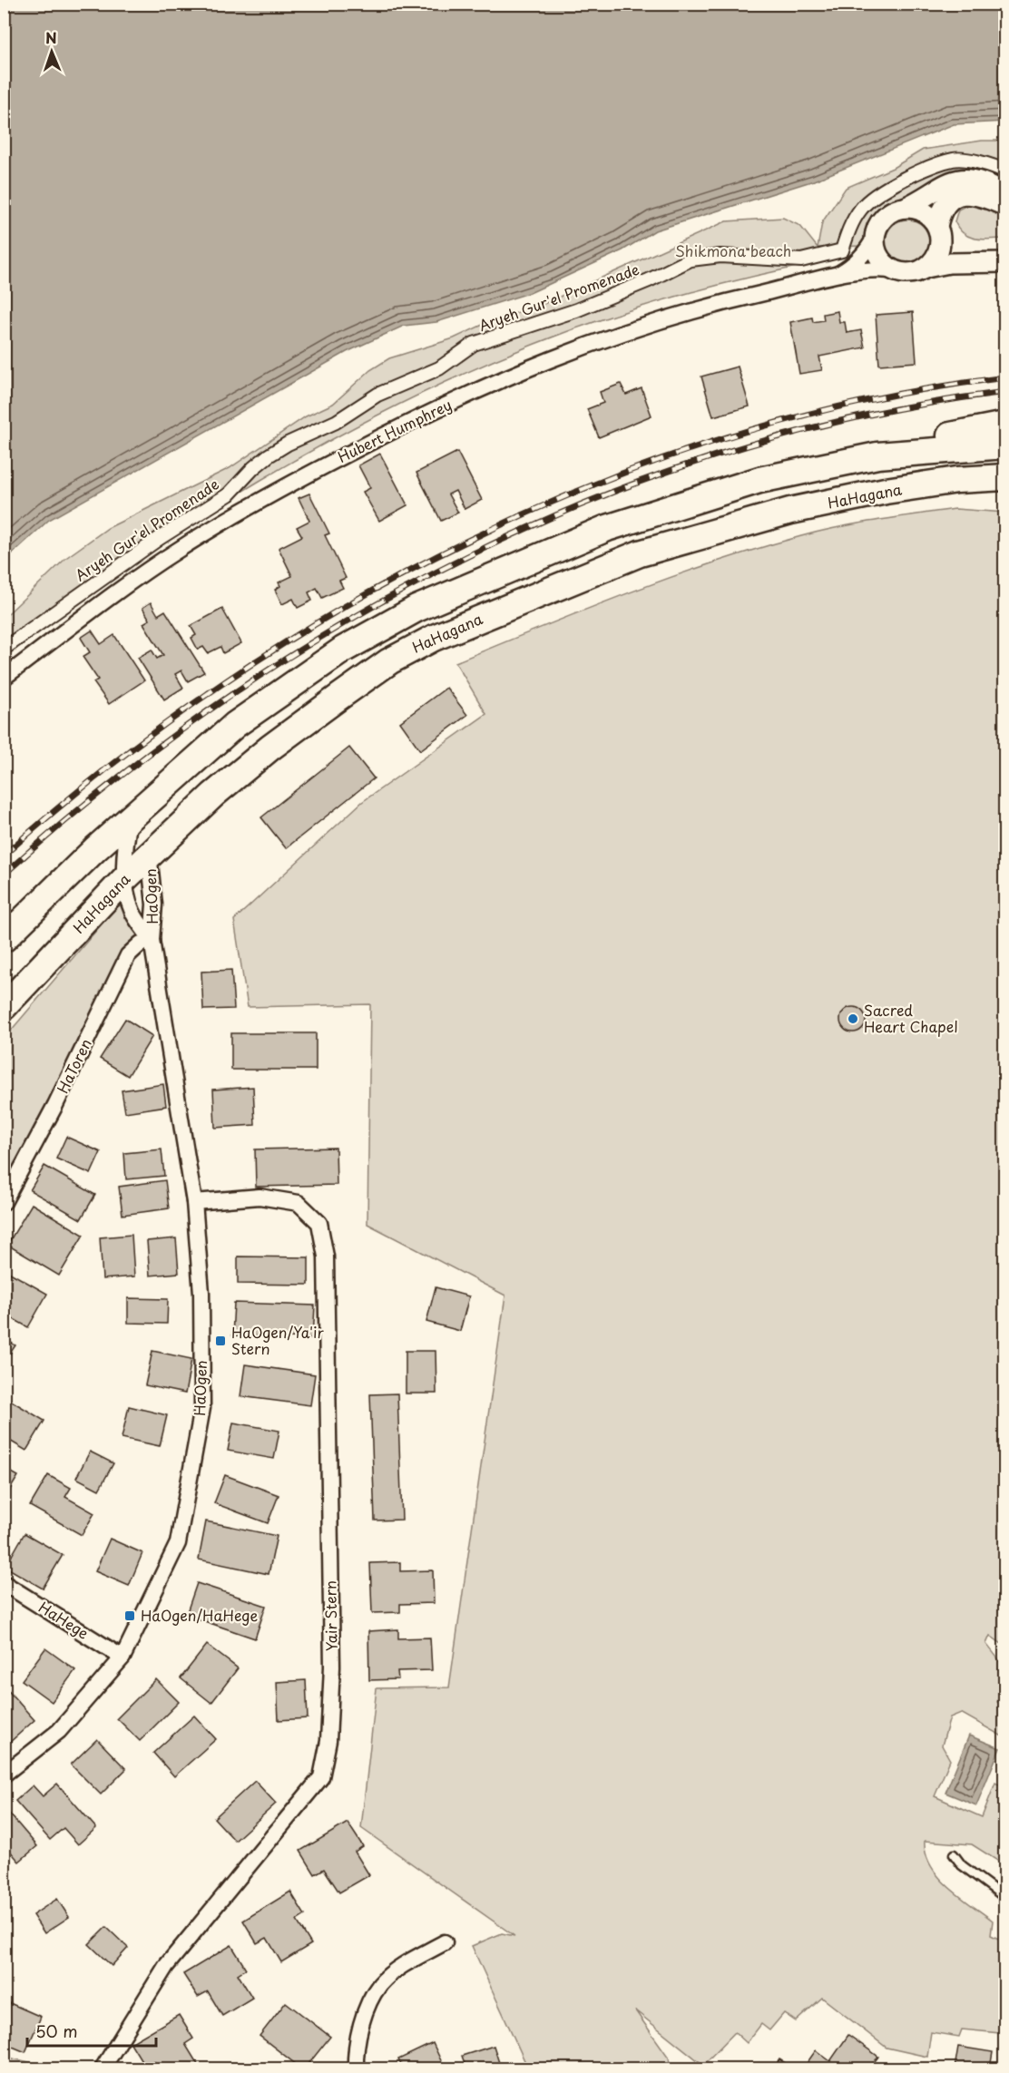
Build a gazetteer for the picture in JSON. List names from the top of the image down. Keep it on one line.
{"streets":{"highway":["HaHagana"],"street":["Aryeh Gur'el Promenade","Hubert Humphrey","HaOgen","HaToren","Yair Stern","HaHege"]},"crossings":[["HaHagana","HaOgen"],["HaOgen","HaToren"],["HaOgen","Yair Stern"],["HaOgen","HaHege"]],"parks":["Shikmona beach"],"places":{"other":["Sacred Heart Chapel"],"transit":["HaOgen/Ya'ir Stern","HaOgen/HaHege"]},"scale_bar":"50 m","north":"top"}
